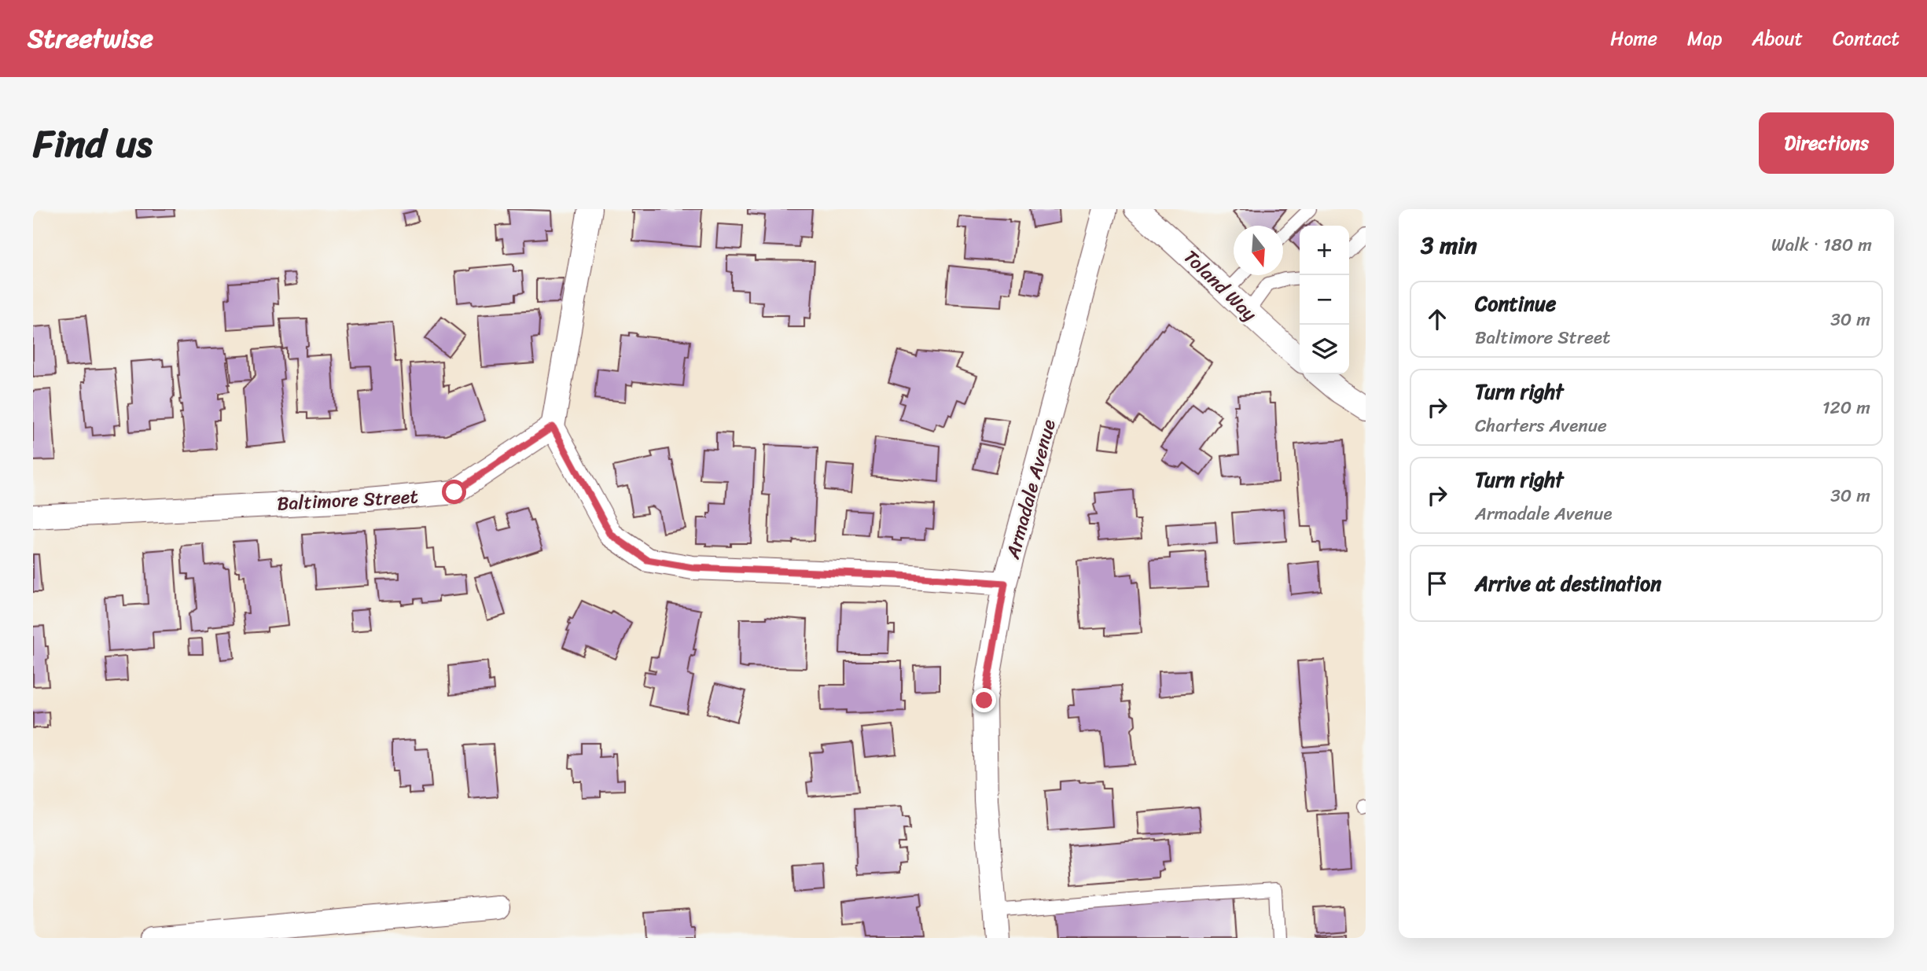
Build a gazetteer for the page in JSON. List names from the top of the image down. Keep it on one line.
{"streets":{"street":["Toland Way","Armadale Avenue","Baltimore Street"]},"north":"bottom","page":{"header":"Streetwise","nav":["Home","Map","About","Contact"],"title":"Find us","buttons":"Directions","heading":["3 min","Walk · 180 m"],"map_buttons":["+","−"],"list":[["Continue","Baltimore Street","30 m"],["Turn right","Charters Avenue","120 m"],["Turn right","Armadale Avenue","30 m"],"Arrive at destination"]}}
